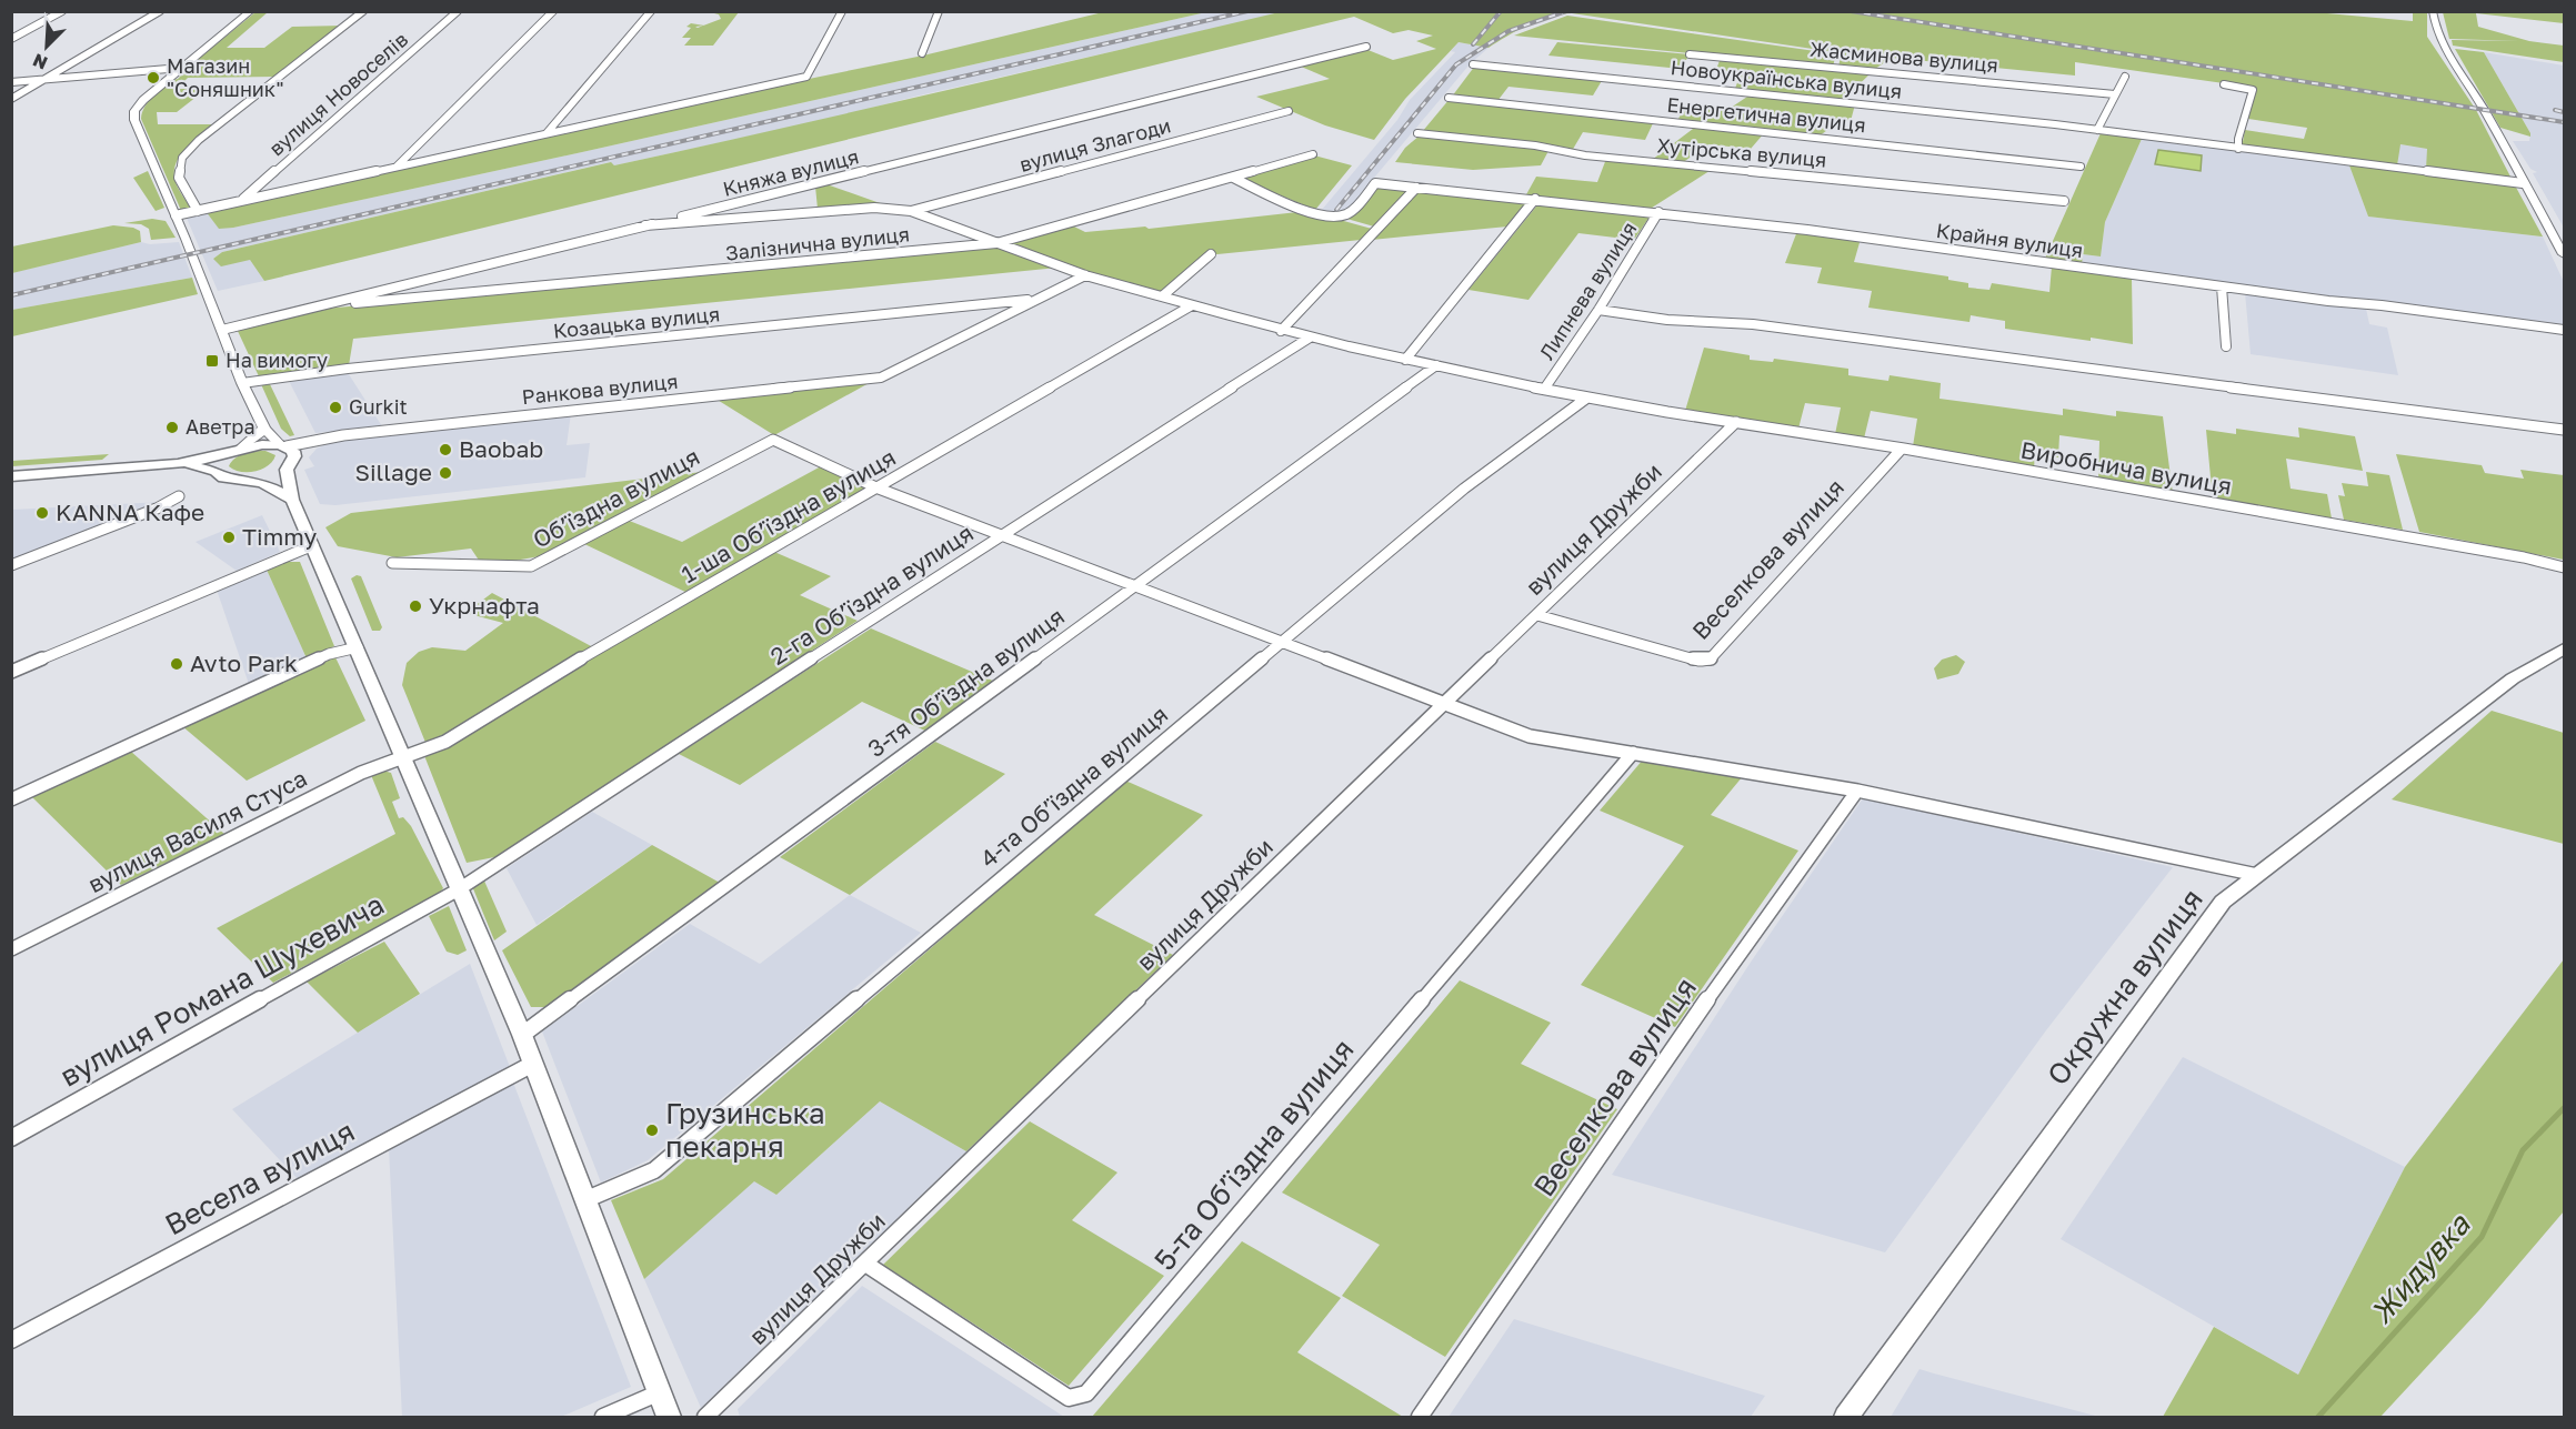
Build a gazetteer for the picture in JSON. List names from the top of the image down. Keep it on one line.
{"streets":{"main road":["Окружна вулиця"],"street":["Жасминова вулиця","Новоукраїнська вулиця","вулиця Новоселів","Енергетична вулиця","вулиця Злагоди","Хутірська вулиця","Княжа вулиця","Крайня вулиця","Залізнична вулиця","Липнева вулиця","Козацька вулиця","Ранкова вулиця","Виробнича вулиця","Обʼїздна вулиця","1-ша Обʼїздна вулиця","вулиця Дружби","Веселкова вулиця","2-га Обʼїздна вулиця","3-тя Обʼїздна вулиця","4-та Обʼїздна вулиця","вулиця Василя Стуса","вулиця Романа Шухевича","5-та Обʼїздна вулиця","Весела вулиця"]},"crossings":[["вулиця Злагоди","Виробнича вулиця"],["Княжа вулиця","Залізнична вулиця"],["Крайня вулиця","Залізнична вулиця"],["Крайня вулиця","Липнева вулиця"],["Залізнична вулиця","Виробнича вулиця"],["Липнева вулиця","Виробнича вулиця"],["Козацька вулиця","Ранкова вулиця"],["Виробнича вулиця","1-ша Обʼїздна вулиця"],["Виробнича вулиця","вулиця Дружби"],["Виробнича вулиця","Веселкова вулиця"],["Виробнича вулиця","2-га Обʼїздна вулиця"],["Виробнича вулиця","3-тя Обʼїздна вулиця"],["Виробнича вулиця","4-та Обʼїздна вулиця"],["Обʼїздна вулиця","1-ша Обʼїздна вулиця"],["1-ша Обʼїздна вулиця","вулиця Василя Стуса"],["вулиця Дружби","Веселкова вулиця"],["вулиця Дружби","5-та Обʼїздна вулиця"],["2-га Обʼїздна вулиця","вулиця Романа Шухевича"]],"water":["Жидувка"],"places":{"other":["Магазин \"Соняшник\"","Gurkit","Аветра","Baobab","Sillage","KANNA Кафе","Timmy","Укрнафта","Avto Park","Грузинська пекарня"],"transit":["На вимогу"]},"north":"bottom left"}
